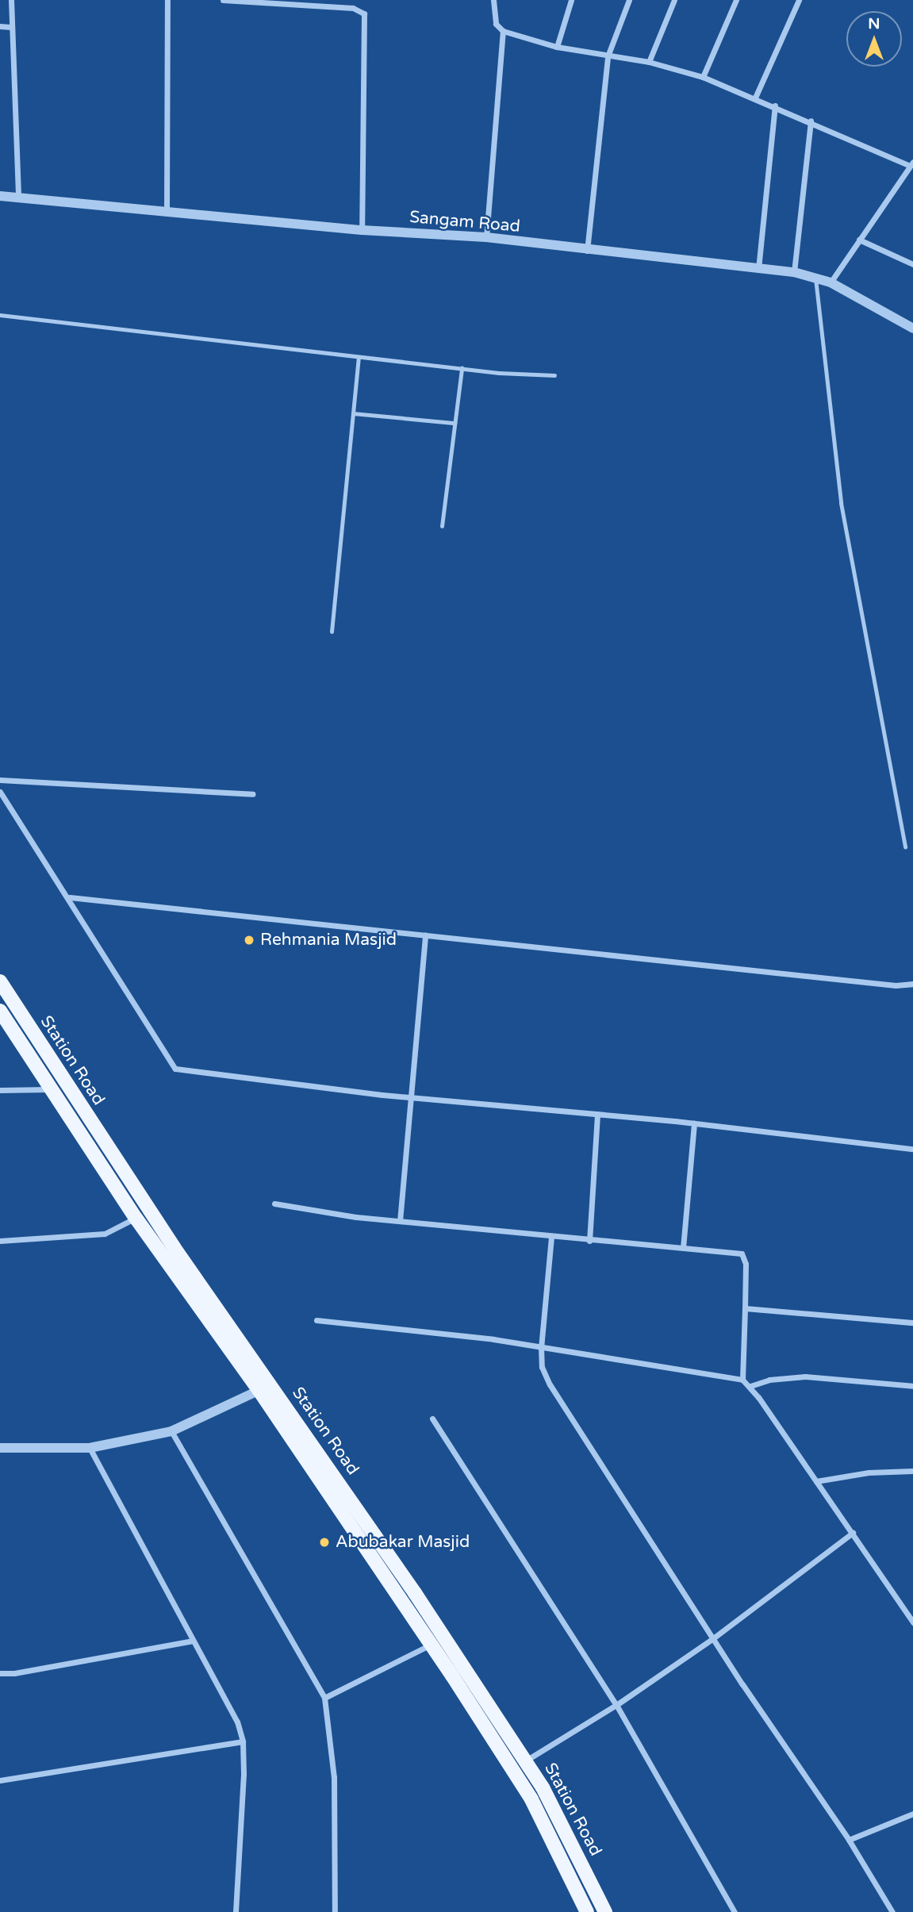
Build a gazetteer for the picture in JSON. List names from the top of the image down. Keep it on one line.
{"streets":{"main road":["Station Road"],"street":["Sangam Road"]},"places":["Rehmania Masjid","Abubakar Masjid"],"north":"top"}
